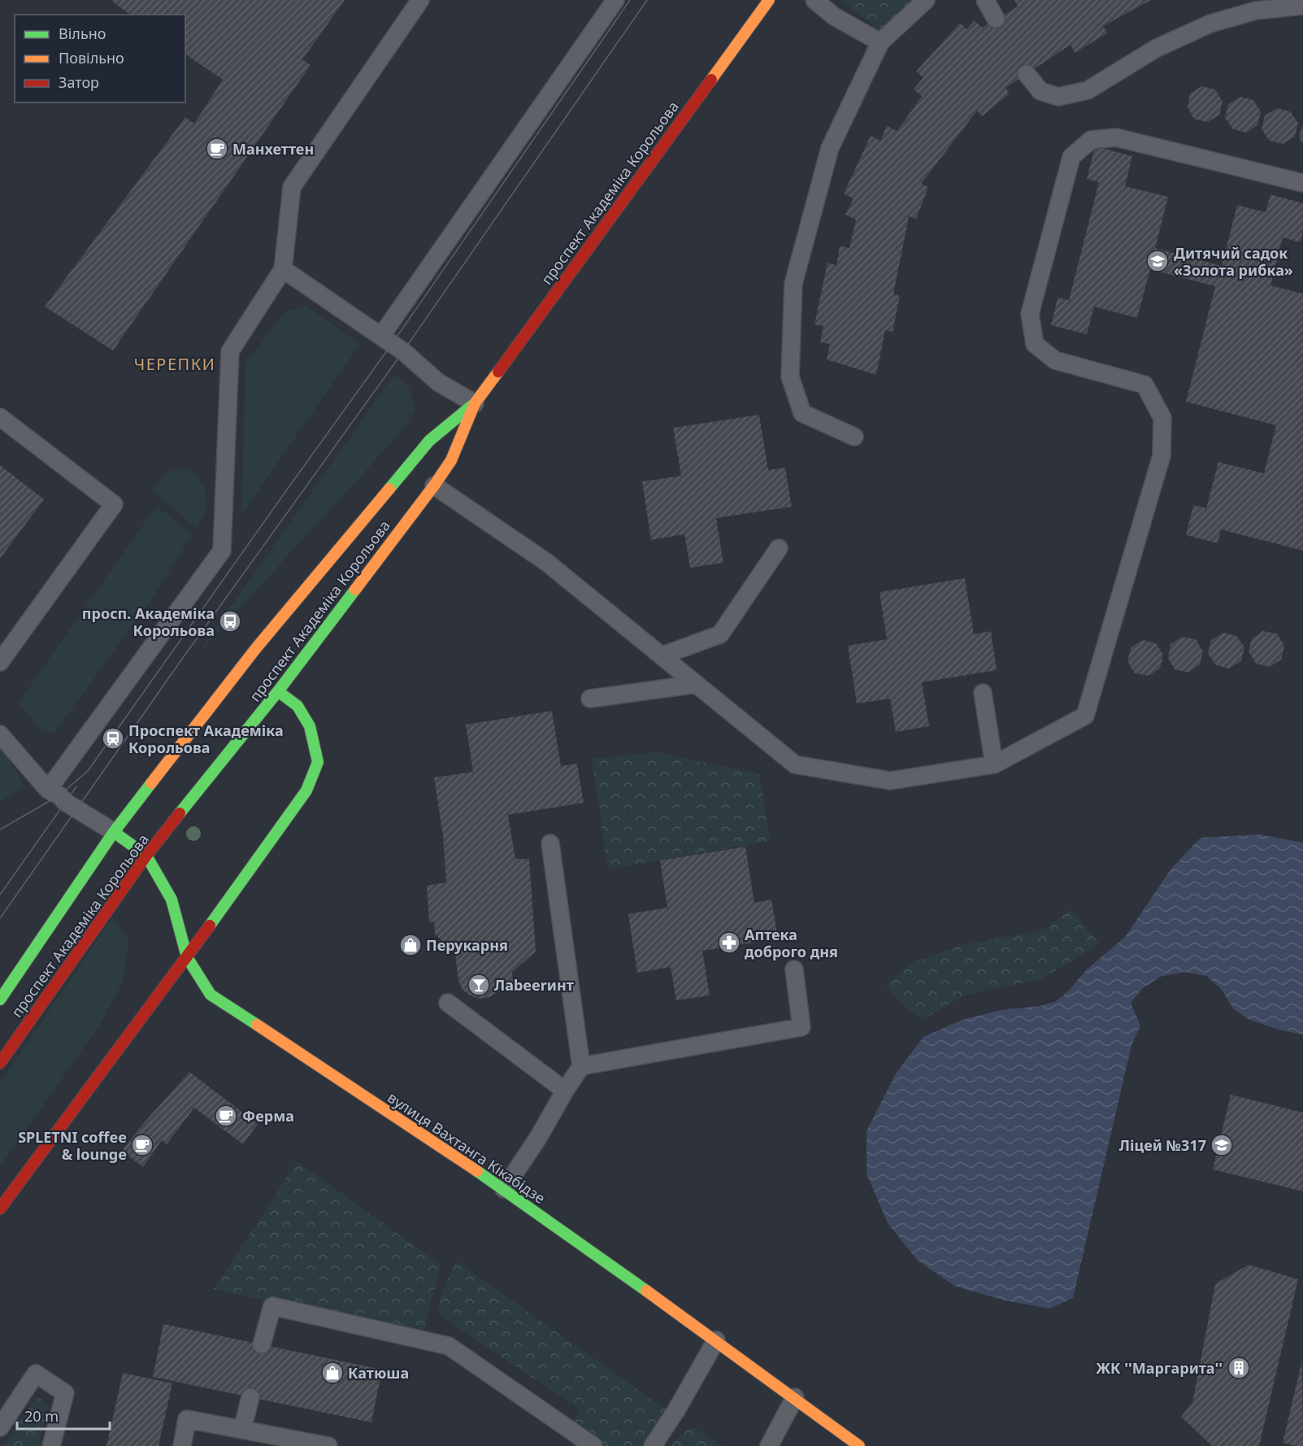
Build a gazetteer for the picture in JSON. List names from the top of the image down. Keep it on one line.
{"streets":{"main road":["проспект Академіка Корольова","вулиця Вахтанга Кікабідзе"]},"crossings":[["проспект Академіка Корольова","вулиця Вахтанга Кікабідзе"]],"districts":["ЧЕРЕПКИ"],"places":{"cafe":["Манхеттен","Ферма","SPLETNI coffee & lounge"],"school or university":["Дитячий садок «Золота рибка»","Ліцей №317"],"bus stop":["просп. Академіка Корольова"],"station":["Проспект Академіка Корольова"],"pharmacy":["Аптека доброго дня"],"shop":["Перукарня","Катюша"],"bar":["Лаbeerинт"],"building":["ЖК ''Маргарита''"]},"legend":["Вільно","Повільно","Затор"],"scale_bar":"20 m"}
